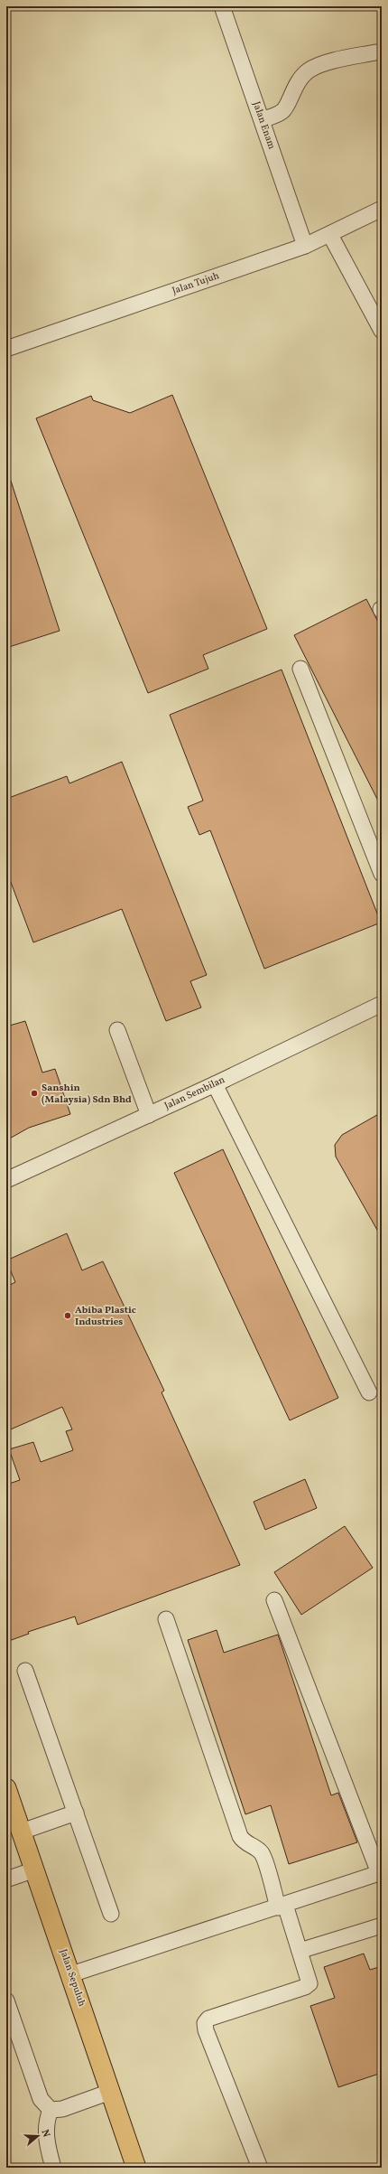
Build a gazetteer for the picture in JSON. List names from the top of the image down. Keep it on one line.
{"streets":{"main road":["Jalan Sepuluh"],"street":["Jalan Enam","Jalan Tujuh","Jalan Sembilan"]},"crossings":[["Jalan Enam","Jalan Tujuh"]],"places":["Sanshin (Malaysia) Sdn Bhd","Abiba Plastic Industries"],"north":"right"}
